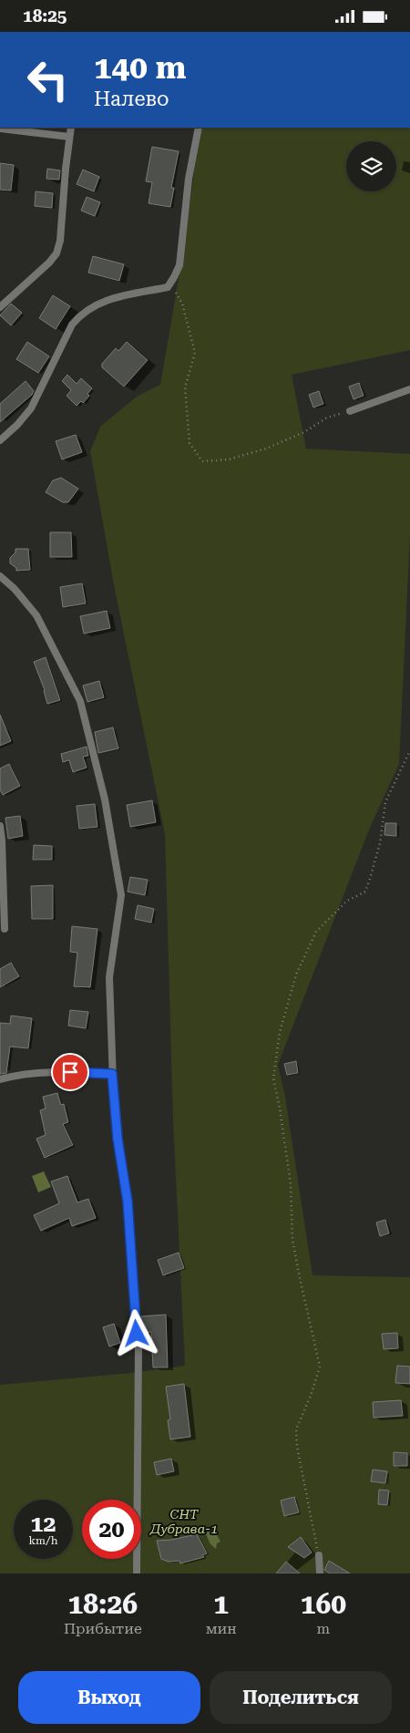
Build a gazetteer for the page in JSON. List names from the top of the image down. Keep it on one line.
{"parks":["СНТ Дубрава-1"],"page":{"status":"18:25","turn":["140 m","Налево"],"speed":"12 km/h","limit":"20","eta":["18:26","Прибытие","1","мин","160","m"],"buttons":["Выход","Поделиться"]}}
